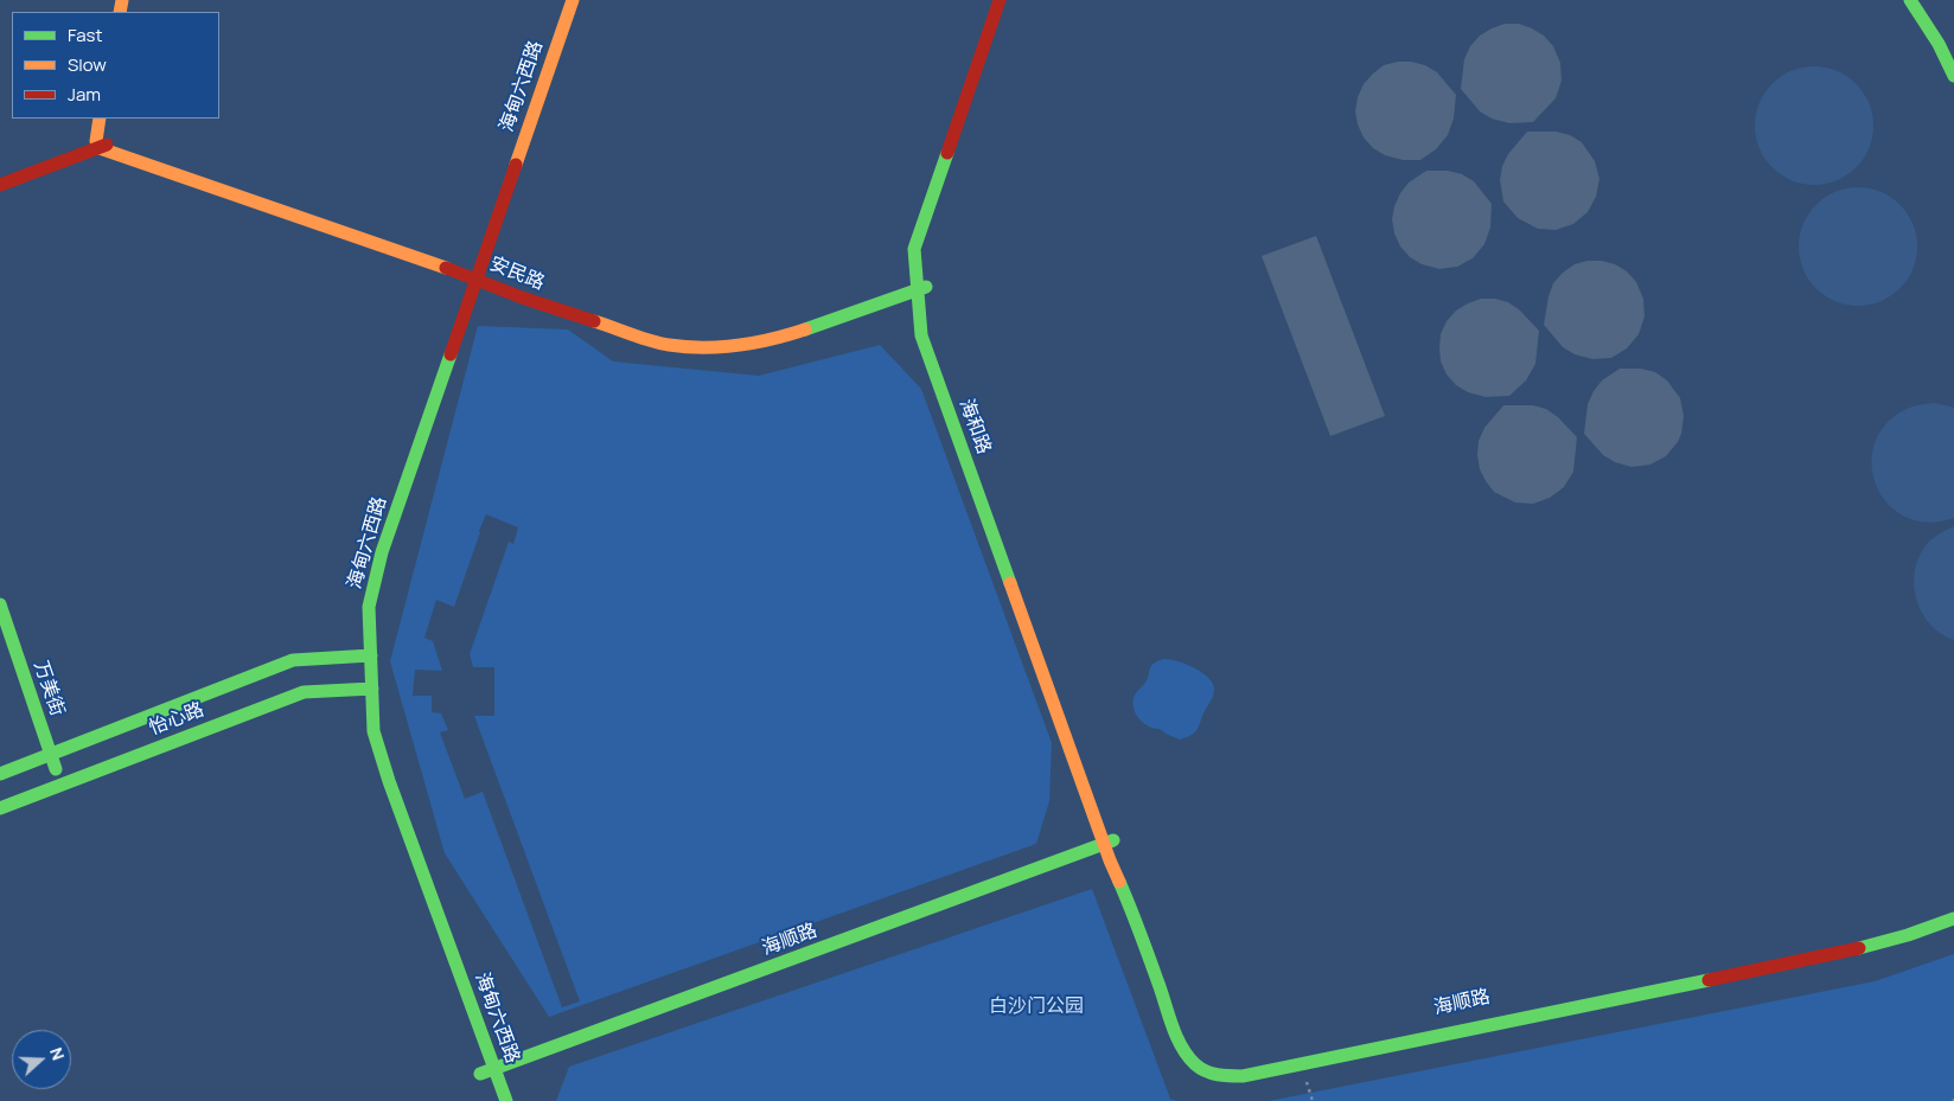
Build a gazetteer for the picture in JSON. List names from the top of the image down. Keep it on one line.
{"streets":{"street":["海甸六西路","安民路","海和路","万美街","怡心路","海顺路"]},"crossings":[["海甸六西路","安民路"],["海甸六西路","怡心路"],["海甸六西路","海顺路"],["安民路","海和路"],["海和路","海顺路"],["万美街","怡心路"]],"parks":["白沙门公园"],"legend":["Fast","Slow","Jam"],"north":"right"}
